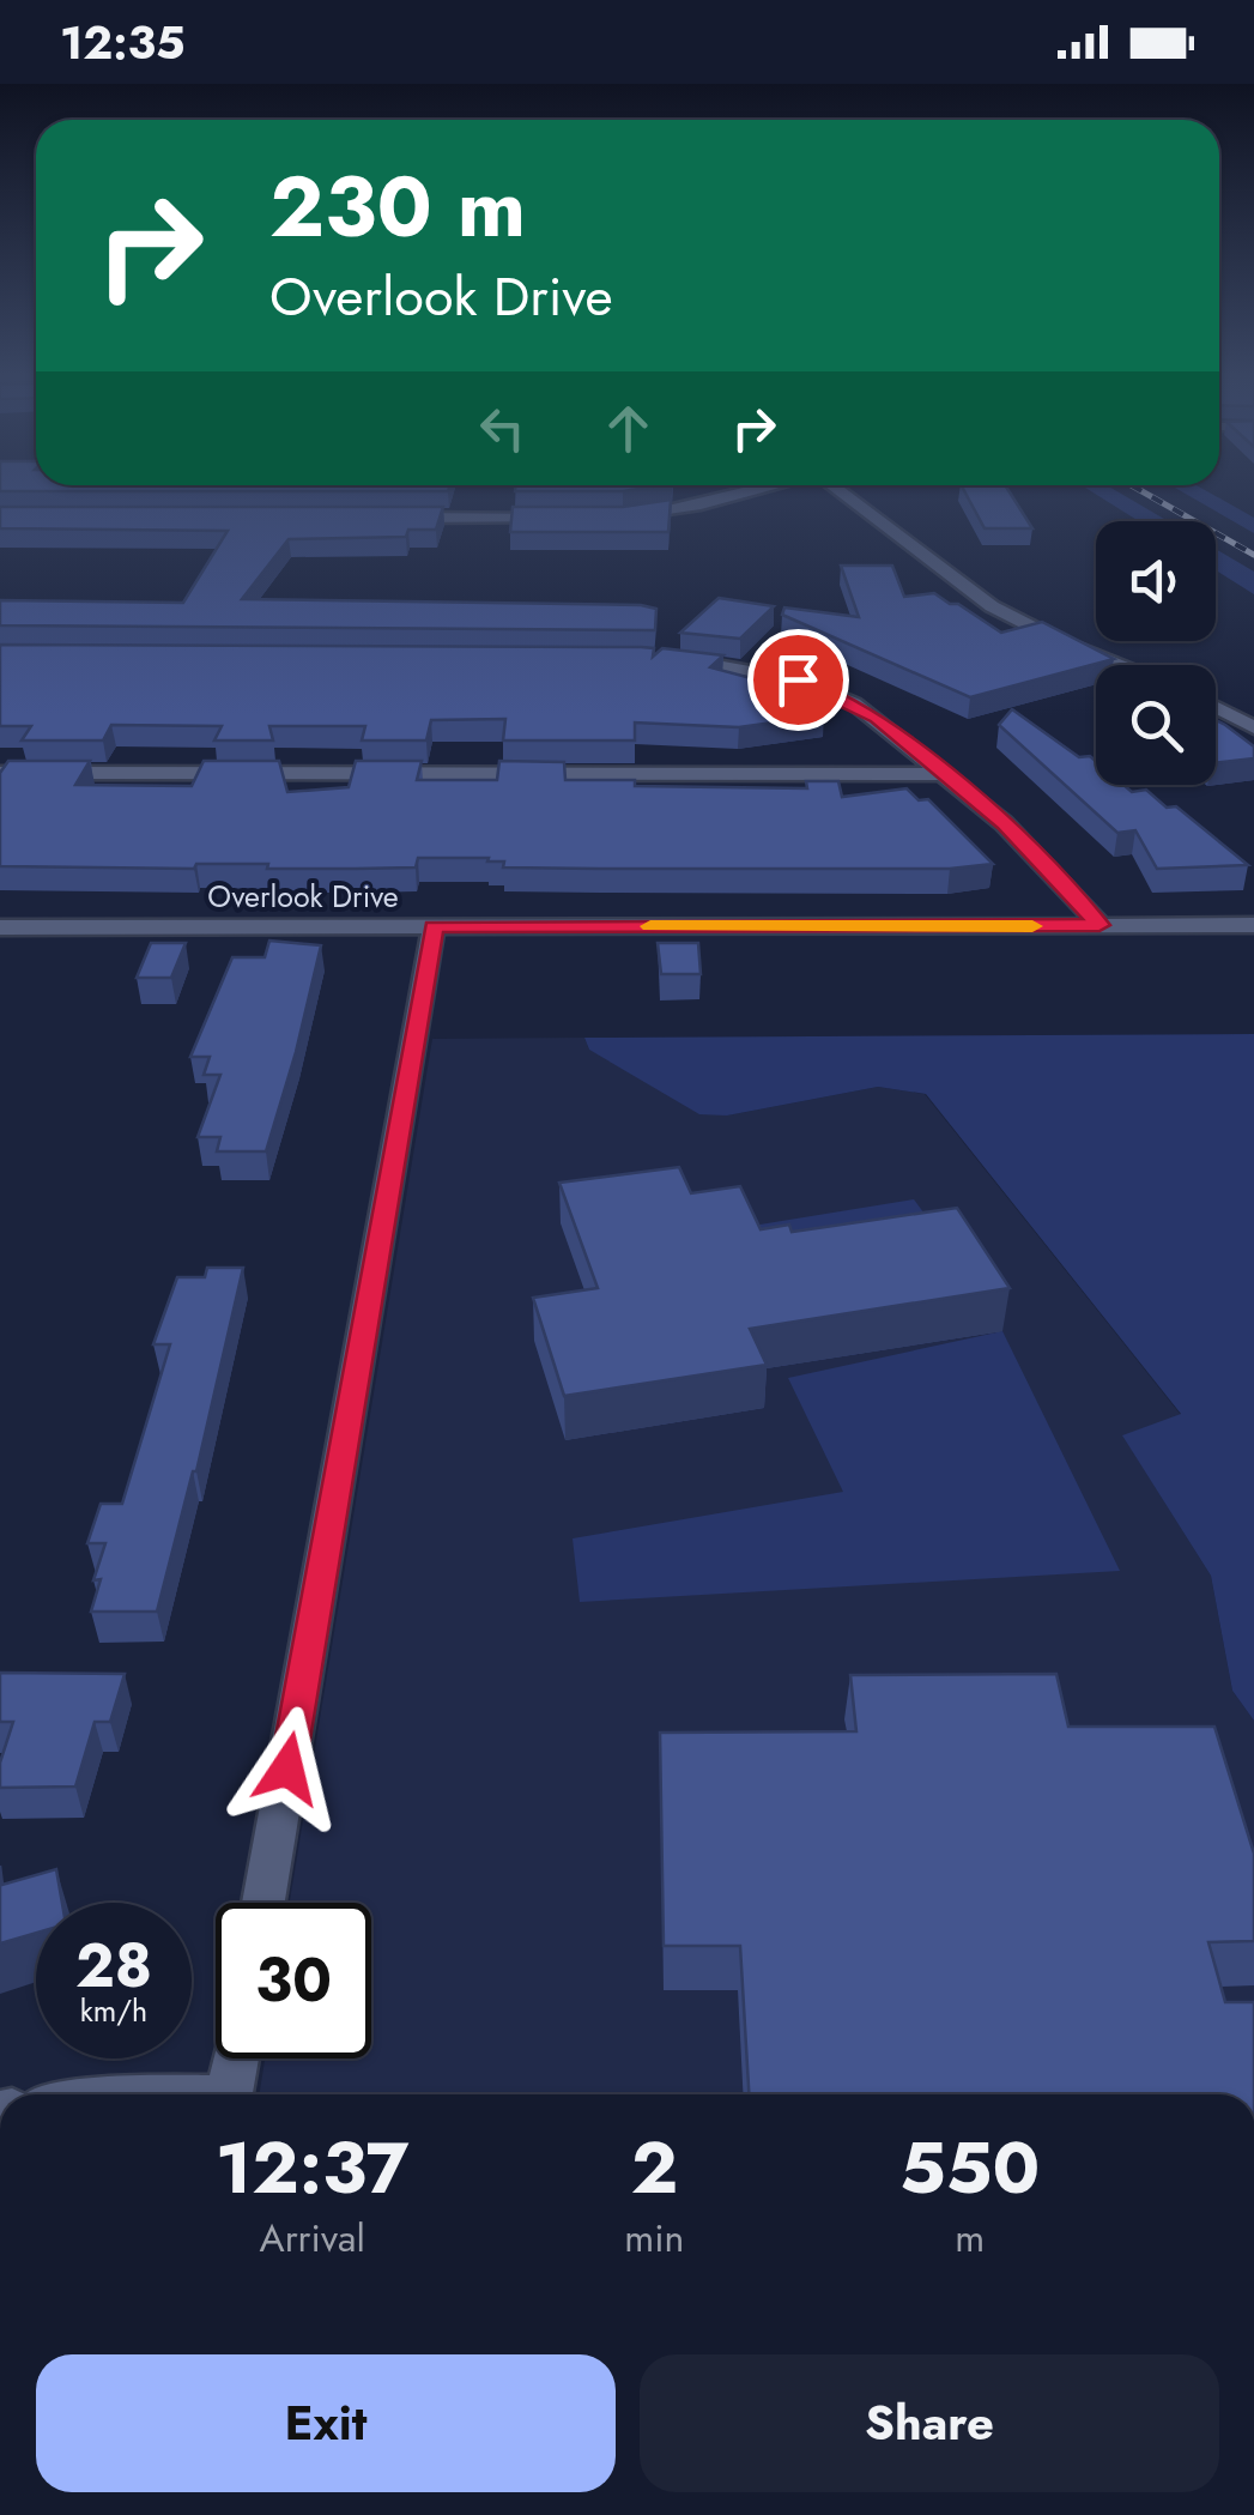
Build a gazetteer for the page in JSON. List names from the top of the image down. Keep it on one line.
{"streets":{"street":["Overlook Drive"]},"page":{"status":"12:35","turn":["230 m","Overlook Drive"],"speed":"28 km/h","limit":"30","eta":["12:37","Arrival","2","min","550","m"],"buttons":["Exit","Share"]}}
